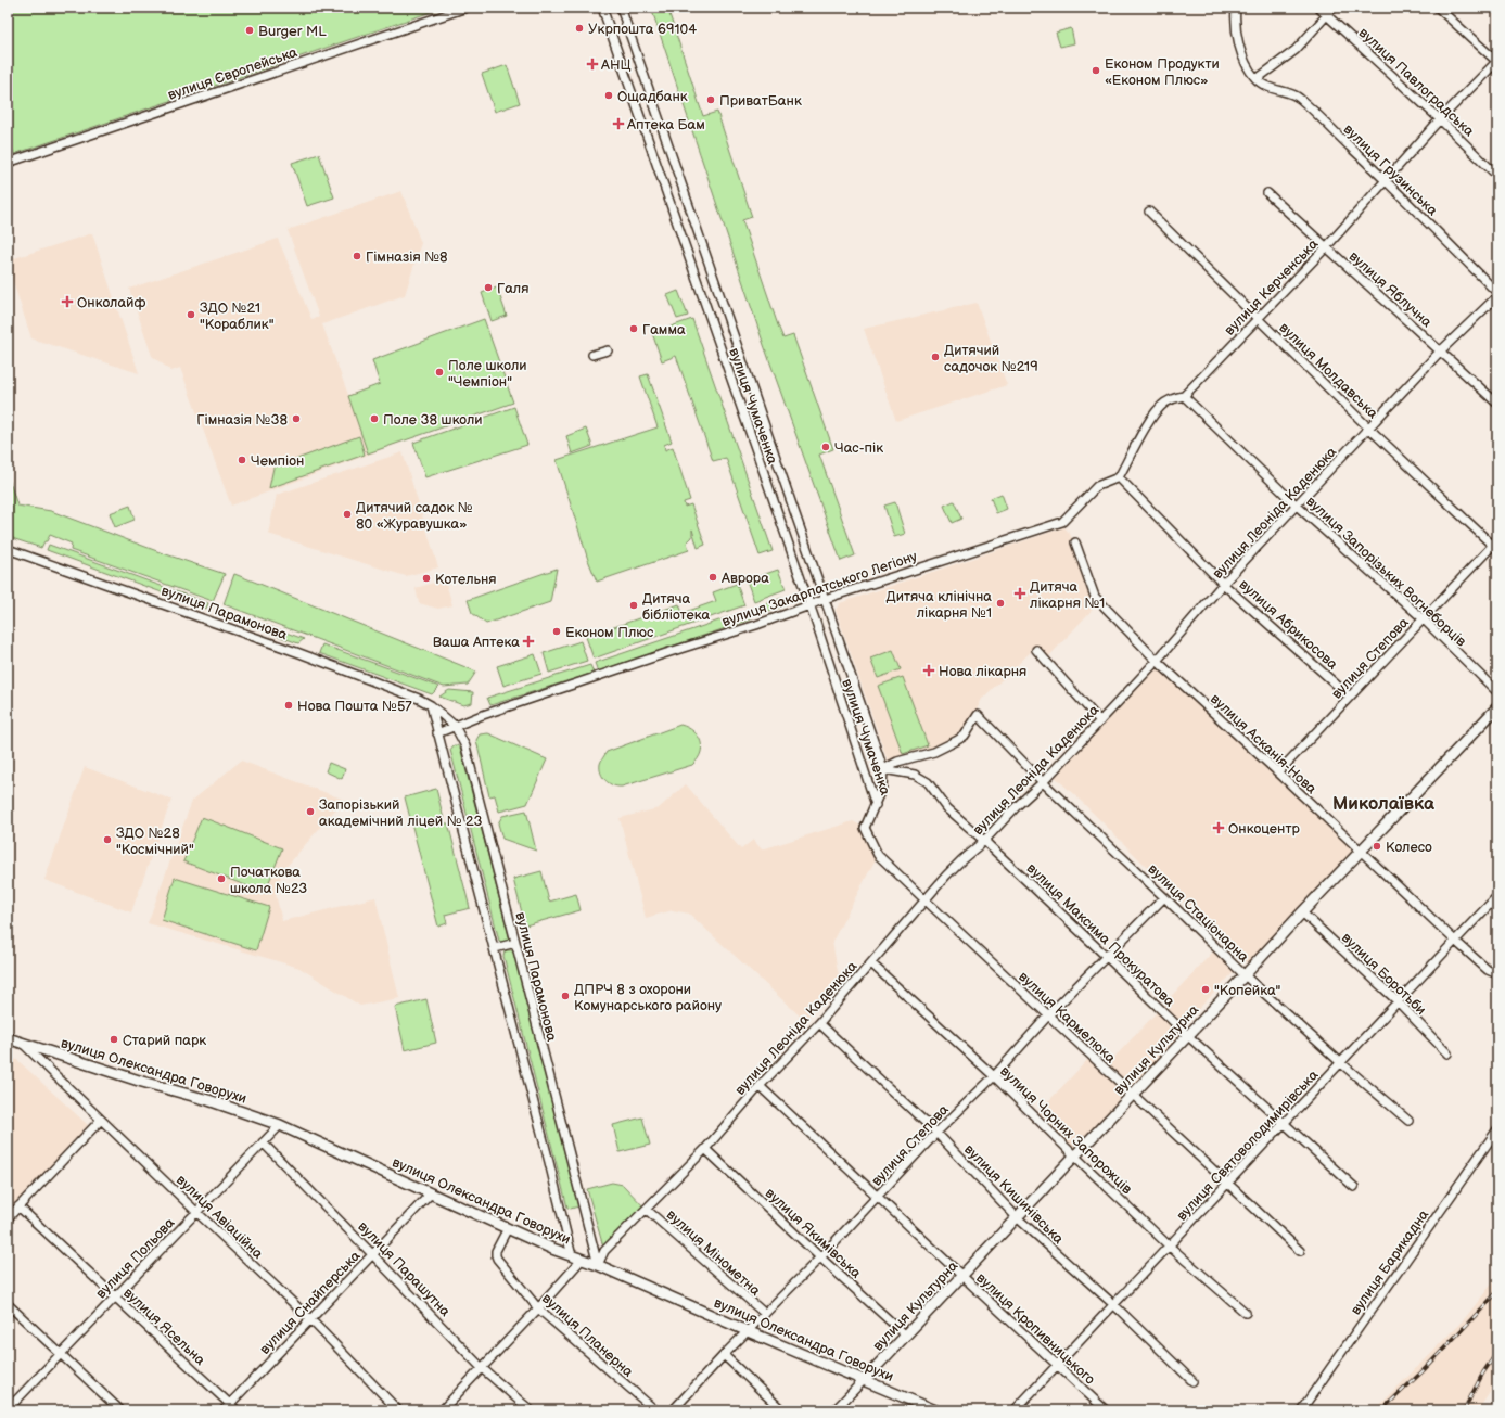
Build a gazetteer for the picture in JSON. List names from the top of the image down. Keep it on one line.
{"streets":{"main road":["вулиця Культурна","вулиця Олександра Говорухи"],"street":["вулиця Європейська","вулиця Павлоградська","вулиця Грузинська","вулиця Керченська","вулиця Яблучна","вулиця Молдавська","вулиця Чумаченка","вулиця Леоніда Каденюка","вулиця Запорізьких Вогнеборців","вулиця Закарпатського Легіону","вулиця Парамонова","вулиця Абрикосова","вулиця Степова","вулиця Асканія-Нова","вулиця Стаціонарна","вулиця Максима Прокуратова","вулиця Боротьби","вулиця Кармелюка","вулиця Чорних Запорожців","вулиця Святоволодимирівська","вулиця Кишинівська","вулиця Авіаційна","вулиця Якимівська","вулиця Мінометна","вулиця Польова","вулиця Барикадна","вулиця Парашутна","вулиця Снайперська","вулиця Ясельна","вулиця Кропивницького","вулиця Планерна"]},"crossings":[["вулиця Павлоградська","вулиця Керченська"],["вулиця Грузинська","вулиця Керченська"],["вулиця Керченська","вулиця Яблучна"],["вулиця Керченська","вулиця Молдавська"],["вулиця Керченська","вулиця Запорізьких Вогнеборців"],["вулиця Керченська","вулиця Закарпатського Легіону"],["вулиця Керченська","вулиця Абрикосова"],["вулиця Яблучна","вулиця Леоніда Каденюка"],["вулиця Молдавська","вулиця Леоніда Каденюка"],["вулиця Молдавська","вулиця Степова"],["вулиця Чумаченка","вулиця Закарпатського Легіону"],["вулиця Чумаченка","вулиця Стаціонарна"],["вулиця Чумаченка","вулиця Максима Прокуратова"],["вулиця Чумаченка","вулиця Кармелюка"],["вулиця Леоніда Каденюка","вулиця Запорізьких Вогнеборців"],["вулиця Леоніда Каденюка","вулиця Парамонова"],["вулиця Леоніда Каденюка","вулиця Абрикосова"],["вулиця Леоніда Каденюка","вулиця Асканія-Нова"],["вулиця Леоніда Каденюка","вулиця Стаціонарна"],["вулиця Леоніда Каденюка","вулиця Максима Прокуратова"],["вулиця Леоніда Каденюка","вулиця Кармелюка"],["вулиця Леоніда Каденюка","вулиця Олександра Говорухи"],["вулиця Леоніда Каденюка","вулиця Чорних Запорожців"],["вулиця Леоніда Каденюка","вулиця Кишинівська"],["вулиця Леоніда Каденюка","вулиця Якимівська"],["вулиця Леоніда Каденюка","вулиця Мінометна"],["вулиця Леоніда Каденюка","вулиця Кропивницького"],["вулиця Запорізьких Вогнеборців","вулиця Степова"],["вулиця Закарпатського Легіону","вулиця Парамонова"],["вулиця Закарпатського Легіону","вулиця Абрикосова"],["вулиця Парамонова","вулиця Олександра Говорухи"],["вулиця Абрикосова","вулиця Степова"],["вулиця Степова","вулиця Асканія-Нова"],["вулиця Степова","вулиця Стаціонарна"],["вулиця Степова","вулиця Максима Прокуратова"],["вулиця Степова","вулиця Кармелюка"],["вулиця Степова","вулиця Олександра Говорухи"],["вулиця Степова","вулиця Чорних Запорожців"],["вулиця Степова","вулиця Кишинівська"],["вулиця Степова","вулиця Якимівська"],["вулиця Степова","вулиця Мінометна"],["вулиця Степова","вулиця Кропивницького"],["вулиця Асканія-Нова","вулиця Культурна"],["вулиця Асканія-Нова","вулиця Святоволодимирівська"],["вулиця Стаціонарна","вулиця Максима Прокуратова"],["вулиця Стаціонарна","вулиця Культурна"],["вулиця Стаціонарна","вулиця Святоволодимирівська"],["вулиця Максима Прокуратова","вулиця Культурна"],["вулиця Максима Прокуратова","вулиця Святоволодимирівська"],["вулиця Боротьби","вулиця Культурна"],["вулиця Боротьби","вулиця Святоволодимирівська"],["вулиця Кармелюка","вулиця Культурна"],["вулиця Кармелюка","вулиця Святоволодимирівська"],["вулиця Культурна","вулиця Олександра Говорухи"],["вулиця Культурна","вулиця Чорних Запорожців"],["вулиця Культурна","вулиця Кишинівська"],["вулиця Культурна","вулиця Якимівська"],["вулиця Культурна","вулиця Кропивницького"],["вулиця Олександра Говорухи","вулиця Авіаційна"],["вулиця Олександра Говорухи","вулиця Польова"],["вулиця Олександра Говорухи","вулиця Снайперська"],["вулиця Олександра Говорухи","вулиця Планерна"],["вулиця Чорних Запорожців","вулиця Святоволодимирівська"],["вулиця Святоволодимирівська","вулиця Кишинівська"],["вулиця Святоволодимирівська","вулиця Кропивницького"],["вулиця Авіаційна","вулиця Польова"],["вулиця Авіаційна","вулиця Снайперська"],["вулиця Польова","вулиця Парашутна"],["вулиця Польова","вулиця Ясельна"],["вулиця Парашутна","вулиця Снайперська"],["вулиця Снайперська","вулиця Ясельна"]],"districts":["Миколаївка"],"places":{"other":["Укрпошта 69104","Burger ML","Економ Продукти «Економ Плюс»","Ощадбанк","ПриватБанк","Гімназія №8","Галя","ЗДО №21 \"Кораблик\"","Гамма","Дитячий садочок №219","Поле школи \"Чемпіон\"","Гімназія №38","Поле 38 школи","Час-пік","Чемпіон","Дитячий садок № 80 «Журавушка»","Аврора","Котельня","Дитяча клінічна лікарня №1","Дитяча бібліотека","Економ Плюс","Нова Пошта №57","Запорізький академічний ліцей № 23","ЗДО №28 \"Космічний\"","Колесо","Початкова школа №23","\"Копейка\"","ДПРЧ 8 з охорони Комунарського району","Старий парк"],"health":["АНЦ","Аптека Бам","Онколайф","Дитяча лікарня №1","Ваша Аптека","Нова лікарня","Онкоцентр"]}}
